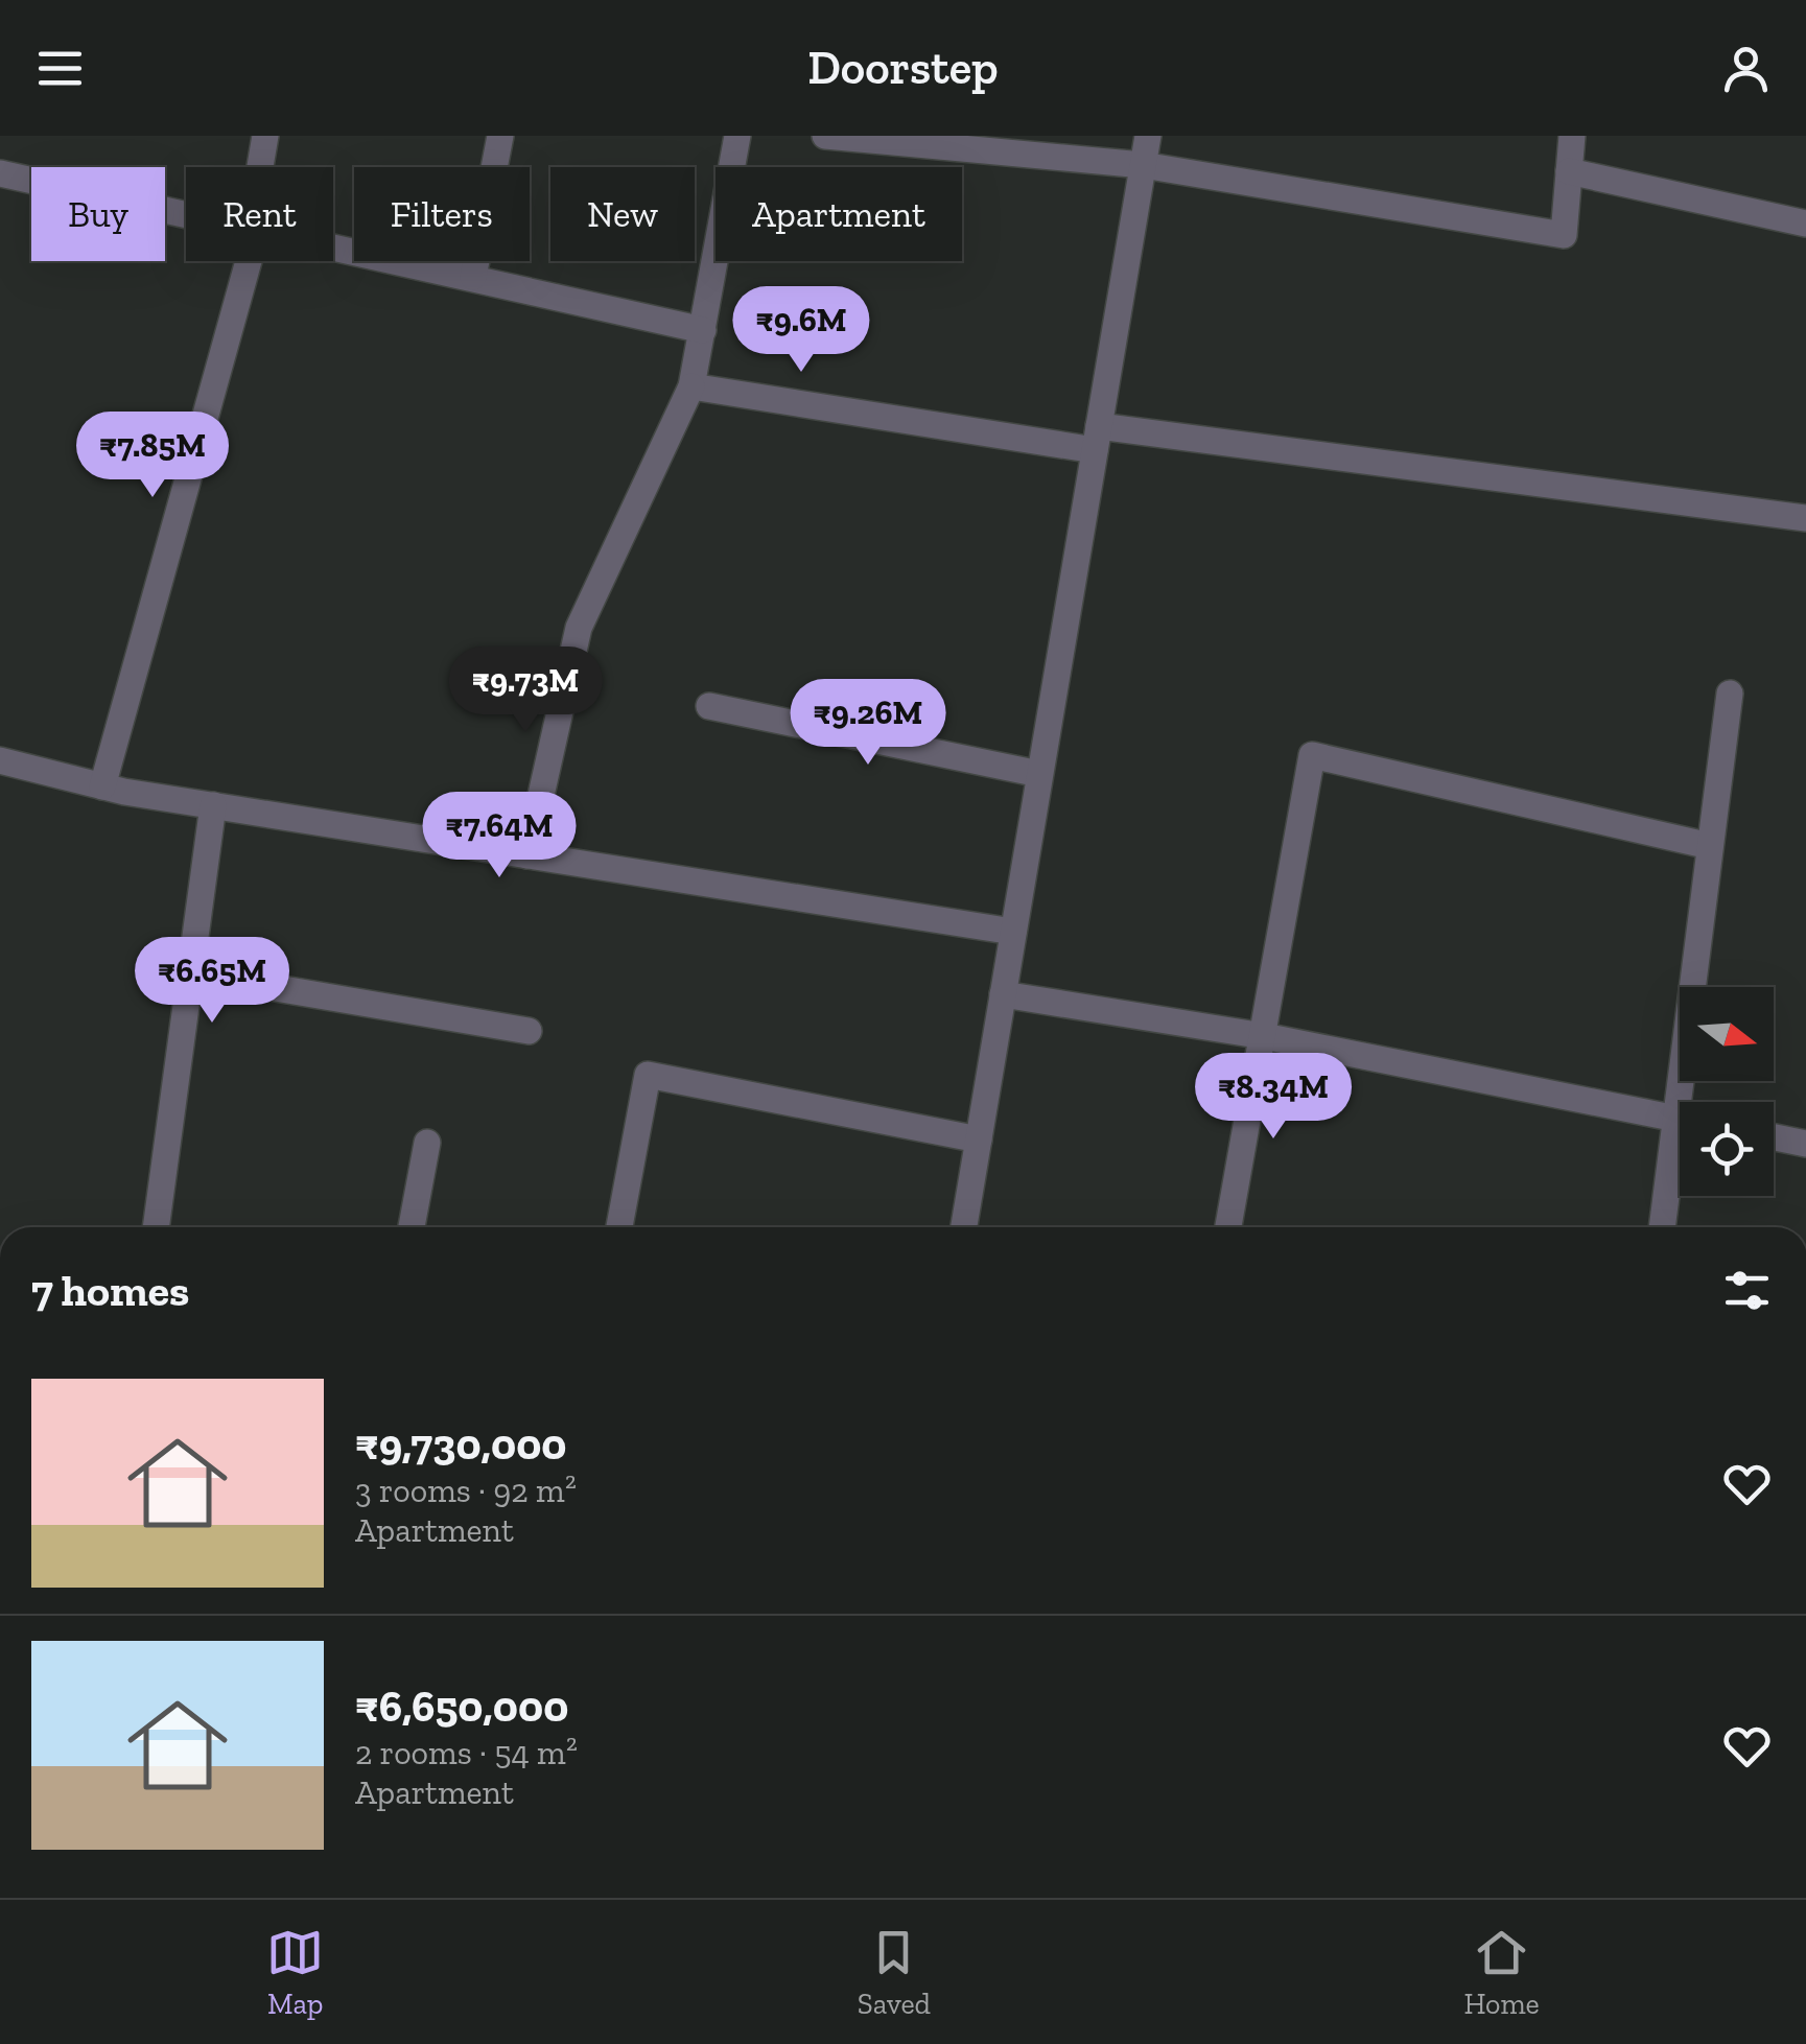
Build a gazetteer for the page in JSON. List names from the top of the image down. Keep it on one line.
{"north":"right","page":{"header":"Doorstep","chip":["Buy","Rent","Filters","New","Apartment"],"price":["₹9.6M","₹7.85M","₹9.73M","₹9.26M","₹7.64M","₹6.65M","₹8.34M"],"heading":"7 homes","list":[{"name":"₹9,730,000","note":"3 rooms · 92 m² · Apartment"},{"name":"₹6,650,000","note":"2 rooms · 54 m² · Apartment"}],"tabs":["Map","Saved","Home"]}}
